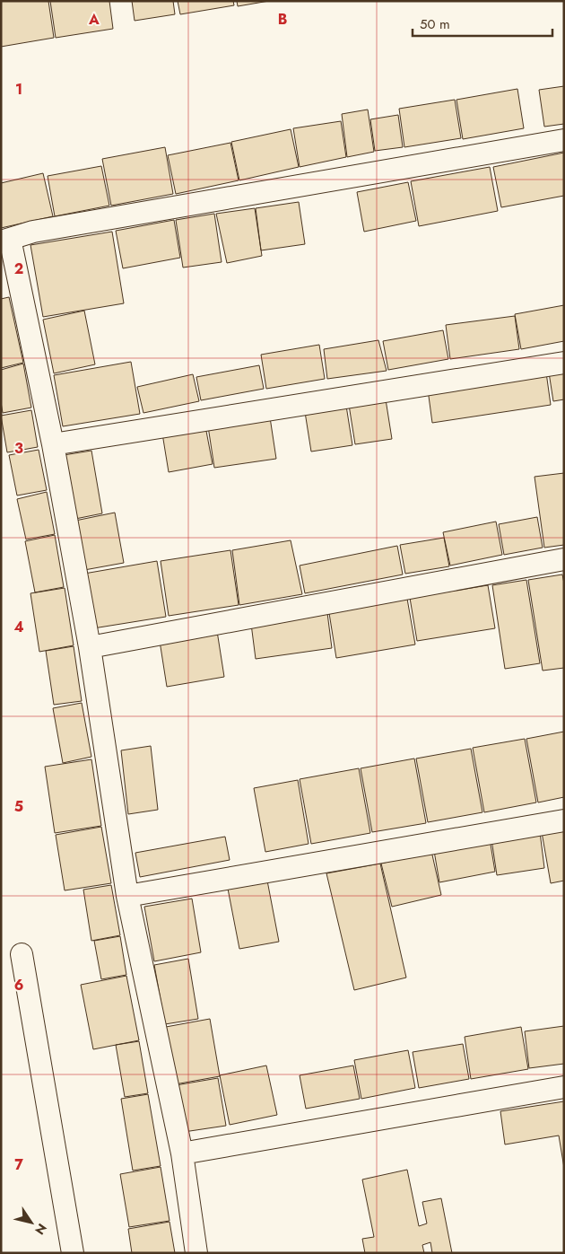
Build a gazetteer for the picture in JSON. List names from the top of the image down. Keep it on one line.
{"scale_bar":"50 m","north":"bottom right","grid":{"columns":["A","B"],"rows":["1","2","3","4","5","6","7"]}}
